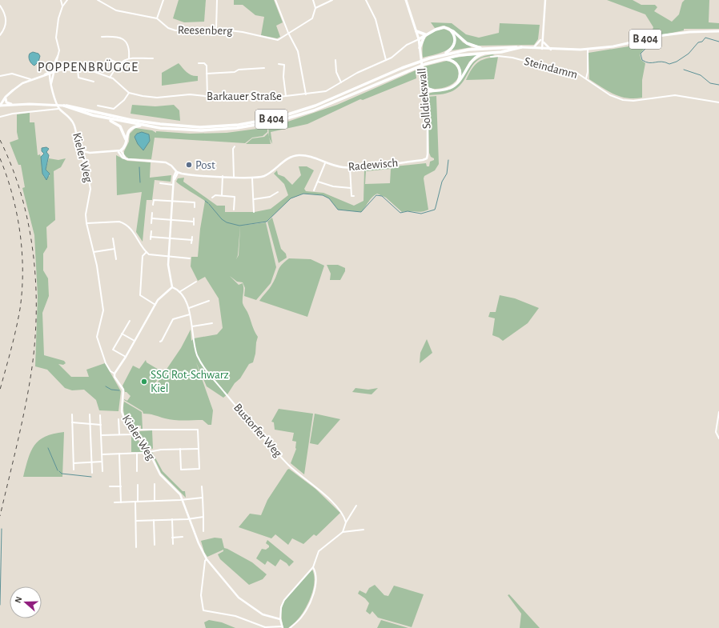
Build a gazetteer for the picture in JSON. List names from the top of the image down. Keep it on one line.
{"streets":{"highway":["B 404"],"main road":["Solldiekswall"],"street":["Reesenberg","Steindamm","Barkauer Straße","Kieler Weg","Radewisch","Bustorfer Weg"]},"crossings":[["Barkauer Straße","Solldiekswall"],["Solldiekswall","Radewisch"]],"districts":["POPPENBRÜGGE"],"places":["Post","SSG Rot-Schwarz Kiel"],"north":"left"}
